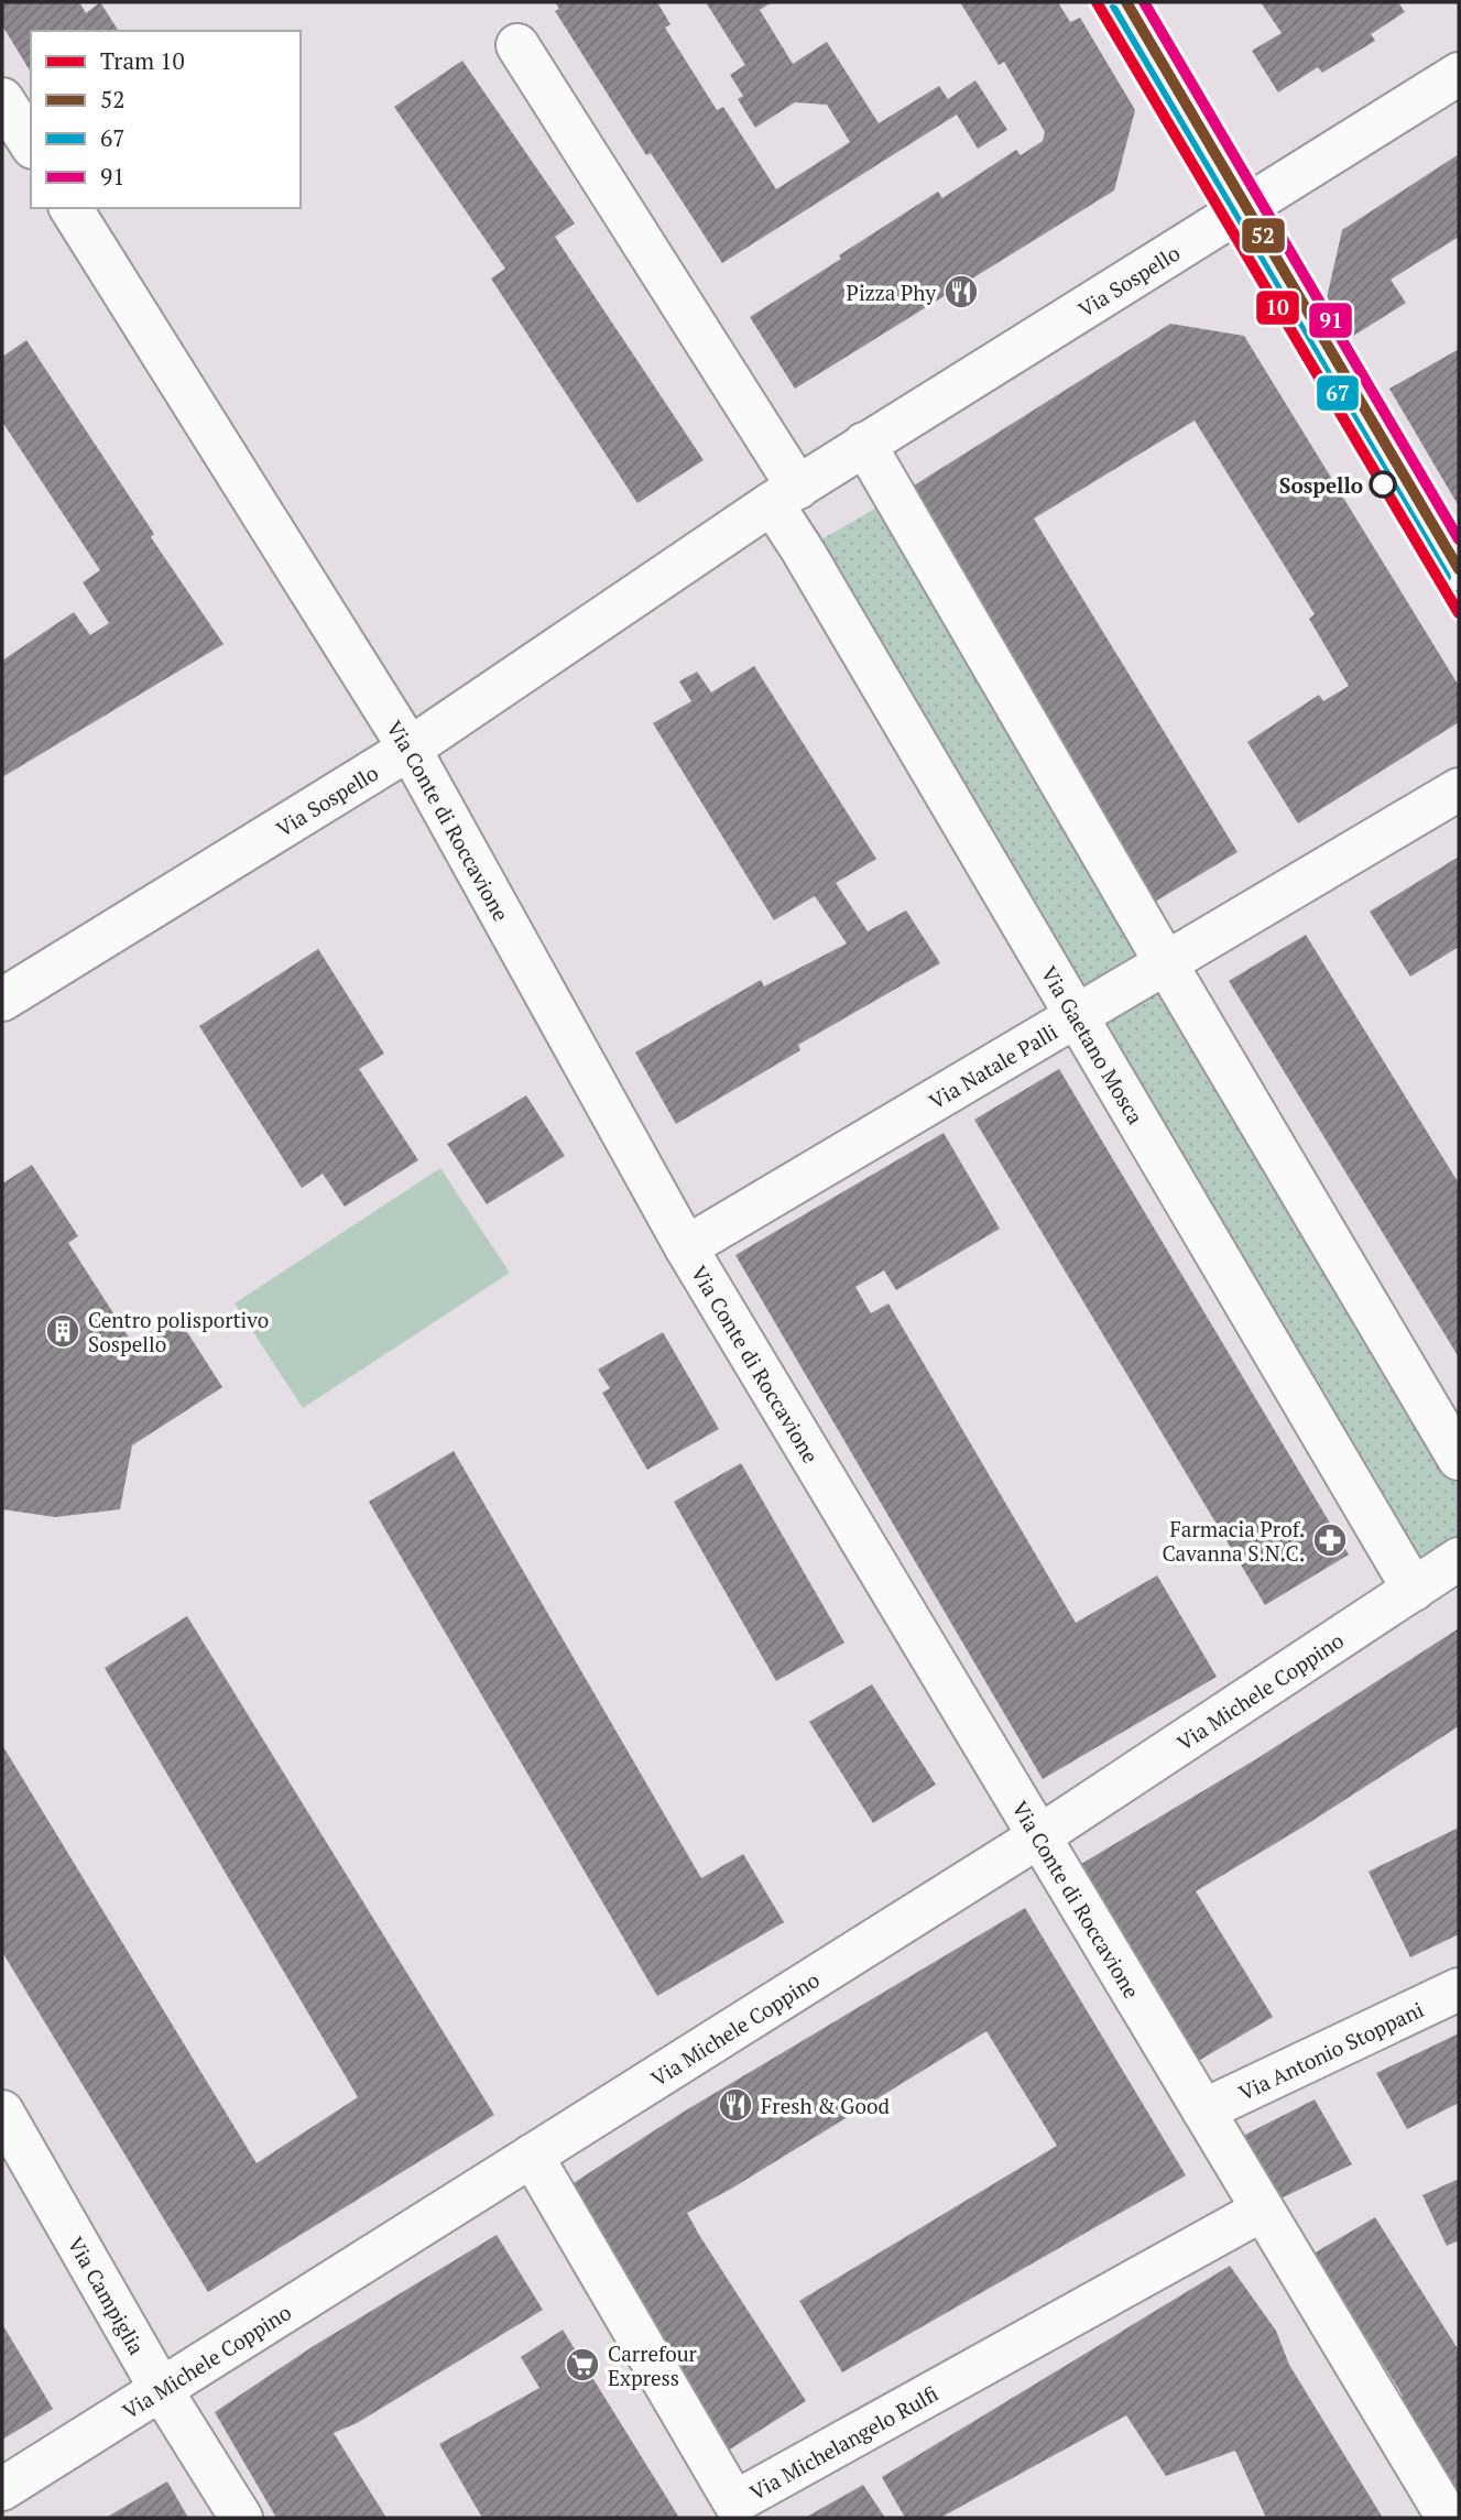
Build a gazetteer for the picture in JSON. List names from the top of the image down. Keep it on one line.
{"streets":{"street":["Via Sospello","Via Conte di Roccavione","Via Gaetano Mosca","Via Natale Palli","Via Michele Coppino","Via Antonio Stoppani","Via Campiglia","Via Michelangelo Rulfi"]},"crossings":[["Via Sospello","Via Conte di Roccavione"],["Via Sospello","Via Gaetano Mosca"],["Via Conte di Roccavione","Via Natale Palli"],["Via Conte di Roccavione","Via Michele Coppino"],["Via Conte di Roccavione","Via Antonio Stoppani"],["Via Conte di Roccavione","Via Michelangelo Rulfi"],["Via Gaetano Mosca","Via Natale Palli"],["Via Gaetano Mosca","Via Michele Coppino"],["Via Michele Coppino","Via Campiglia"],["Via Michele Coppino","Via Michelangelo Rulfi"]],"places":{"restaurant":["Pizza Phy","Fresh & Good"],"other":["Sospello"],"building":["Centro polisportivo Sospello"],"pharmacy":["Farmacia Prof. Cavanna S.N.C."],"supermarket":["Carrefour Express"]},"lines":["tram line 10","transit line 52","transit line 91","transit line 67"],"legend":["Tram 10","52","67","91"]}
